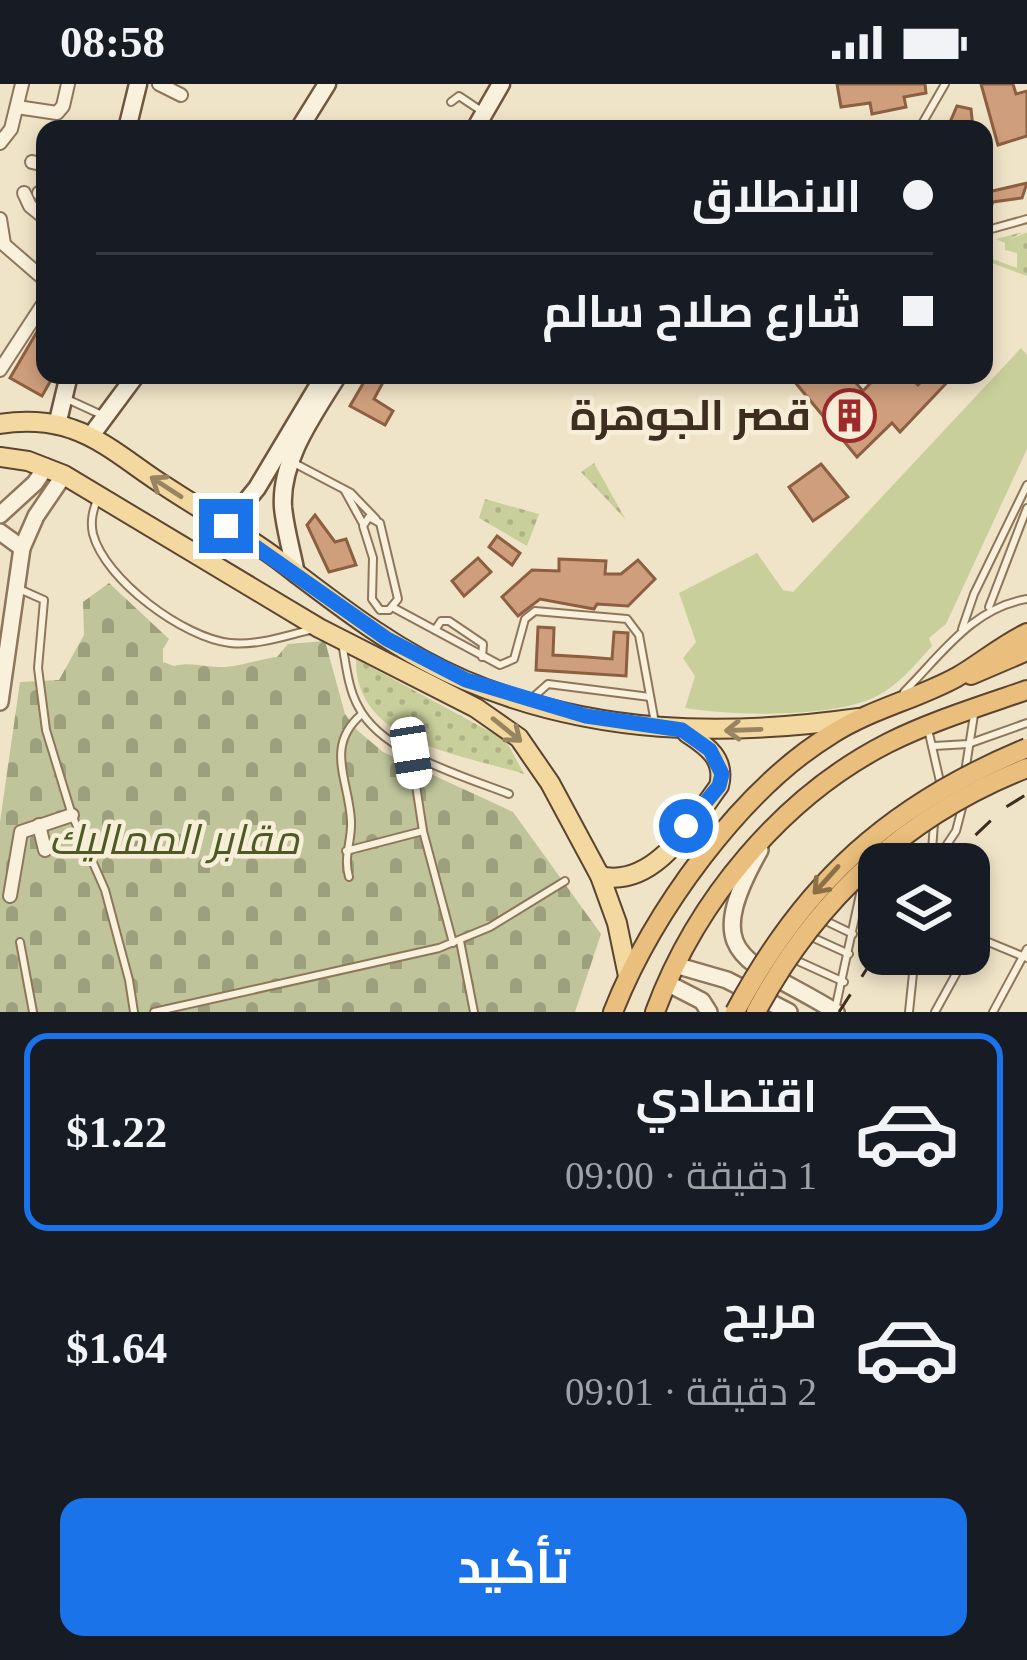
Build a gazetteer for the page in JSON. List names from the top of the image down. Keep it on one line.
{"parks":["مقابر المماليك"],"places":{"building":["قصر الجوهرة"]},"page":{"status":"08:58","banner":["الانطلاق","شارع صلاح سالم"],"list":[{"name":"اقتصادي","note":"1 دقيقة · 09:00","value":"$1.22"},{"name":"مريح","note":"2 دقيقة · 09:01","value":"$1.64"}],"buttons":"تأكيد"}}
